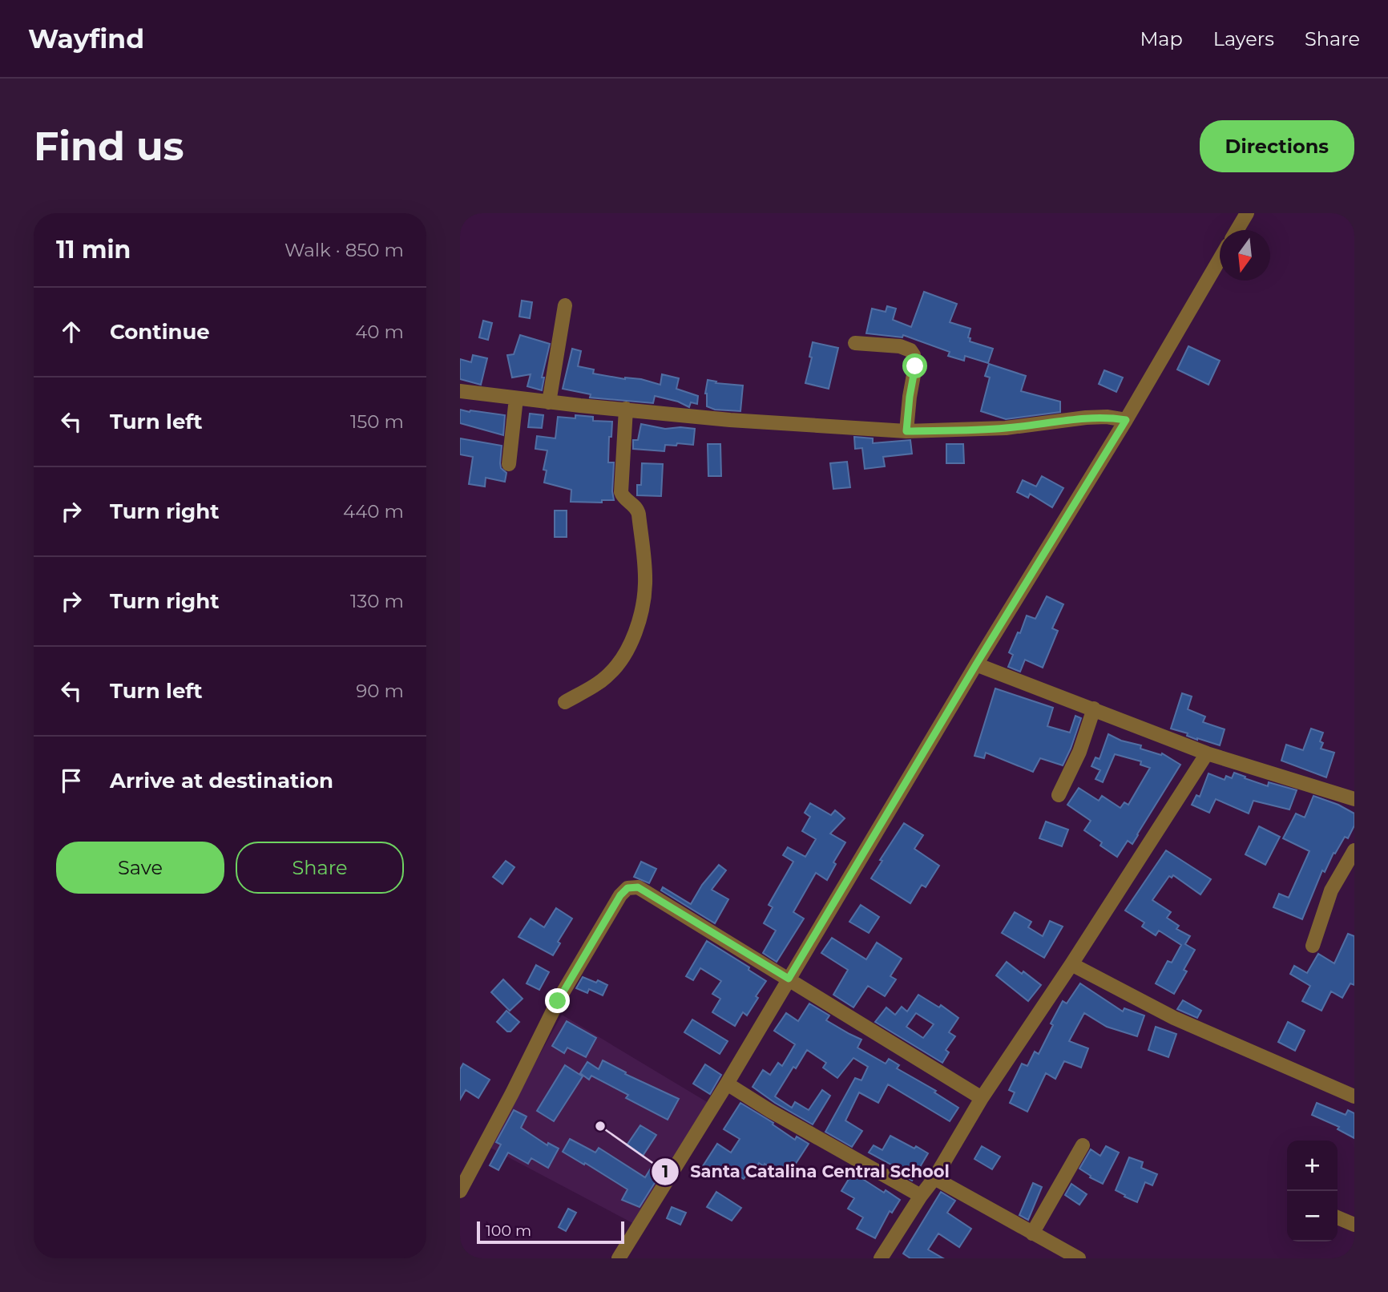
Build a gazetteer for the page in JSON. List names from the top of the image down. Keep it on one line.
{"places":["Santa Catalina Central School"],"scale_bar":"100 m","north":"bottom","page":{"header":"Wayfind","nav":["Map","Layers","Share"],"buttons":["Directions",["Save","Share"]],"title":"Find us","heading":["11 min","Walk · 850 m"],"list":[["Continue","40 m"],["Turn left","150 m"],["Turn right","440 m"],["Turn right","130 m"],["Turn left","90 m"],"Arrive at destination"],"map_buttons":["+","−"],"scale":"100 m"}}
